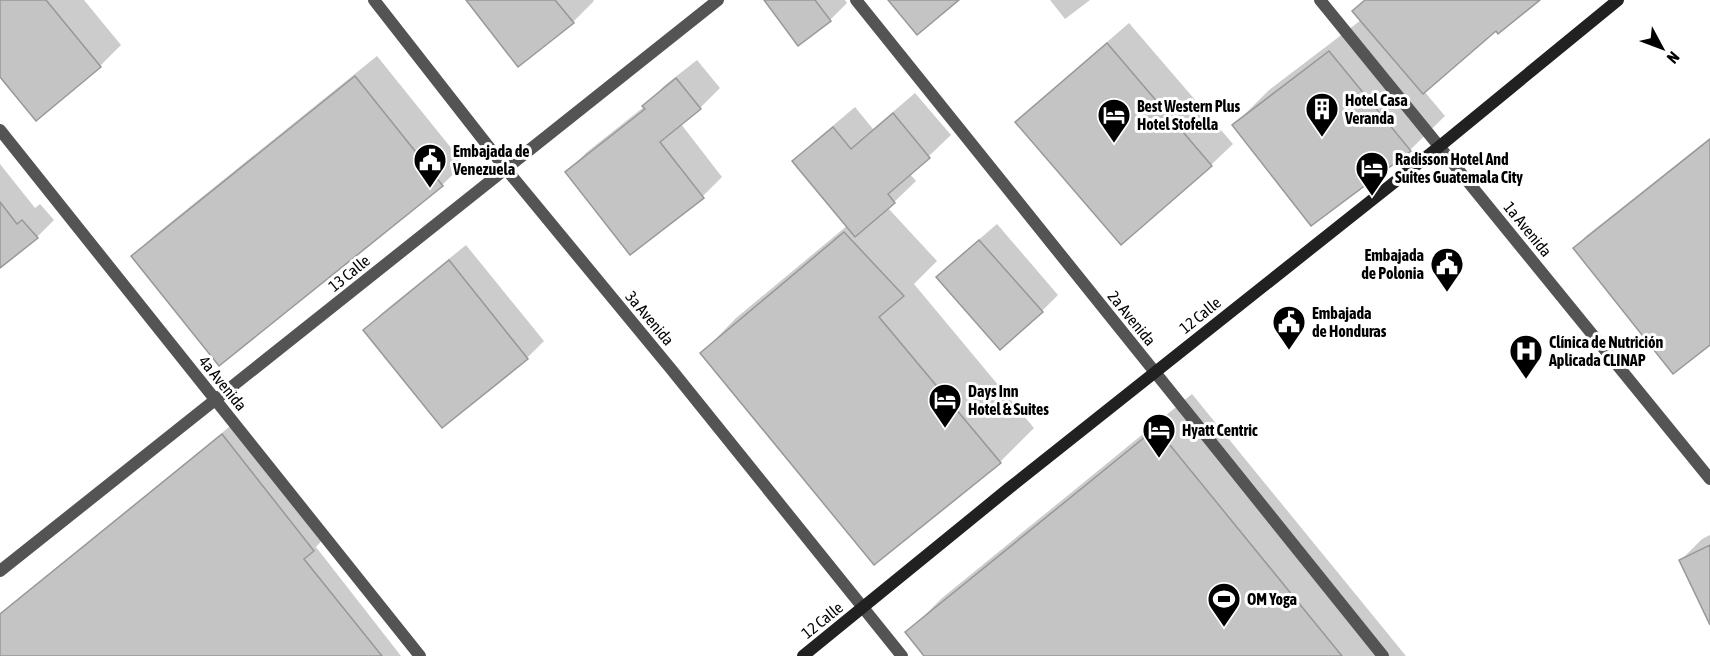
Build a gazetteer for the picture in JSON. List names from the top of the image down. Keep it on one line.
{"streets":{"main road":["12 Calle"],"street":["1a Avenida","13 Calle","3a Avenida","2a Avenida","4a Avenida"]},"crossings":[["1a Avenida","12 Calle"],["13 Calle","3a Avenida"],["13 Calle","4a Avenida"],["12 Calle","3a Avenida"],["12 Calle","2a Avenida"]],"places":{"building":["Hotel Casa Veranda"],"hotel":["Best Western Plus Hotel Stofella","Radisson Hotel And Suites Guatemala City","Days Inn Hotel & Suites","Hyatt Centric"],"public building":["Embajada de Venezuela","Embajada de Polonia","Embajada de Honduras"],"hospital":["Clínica de Nutrición Aplicada CLINAP"],"sports":["OM Yoga"]},"north":"bottom right"}
